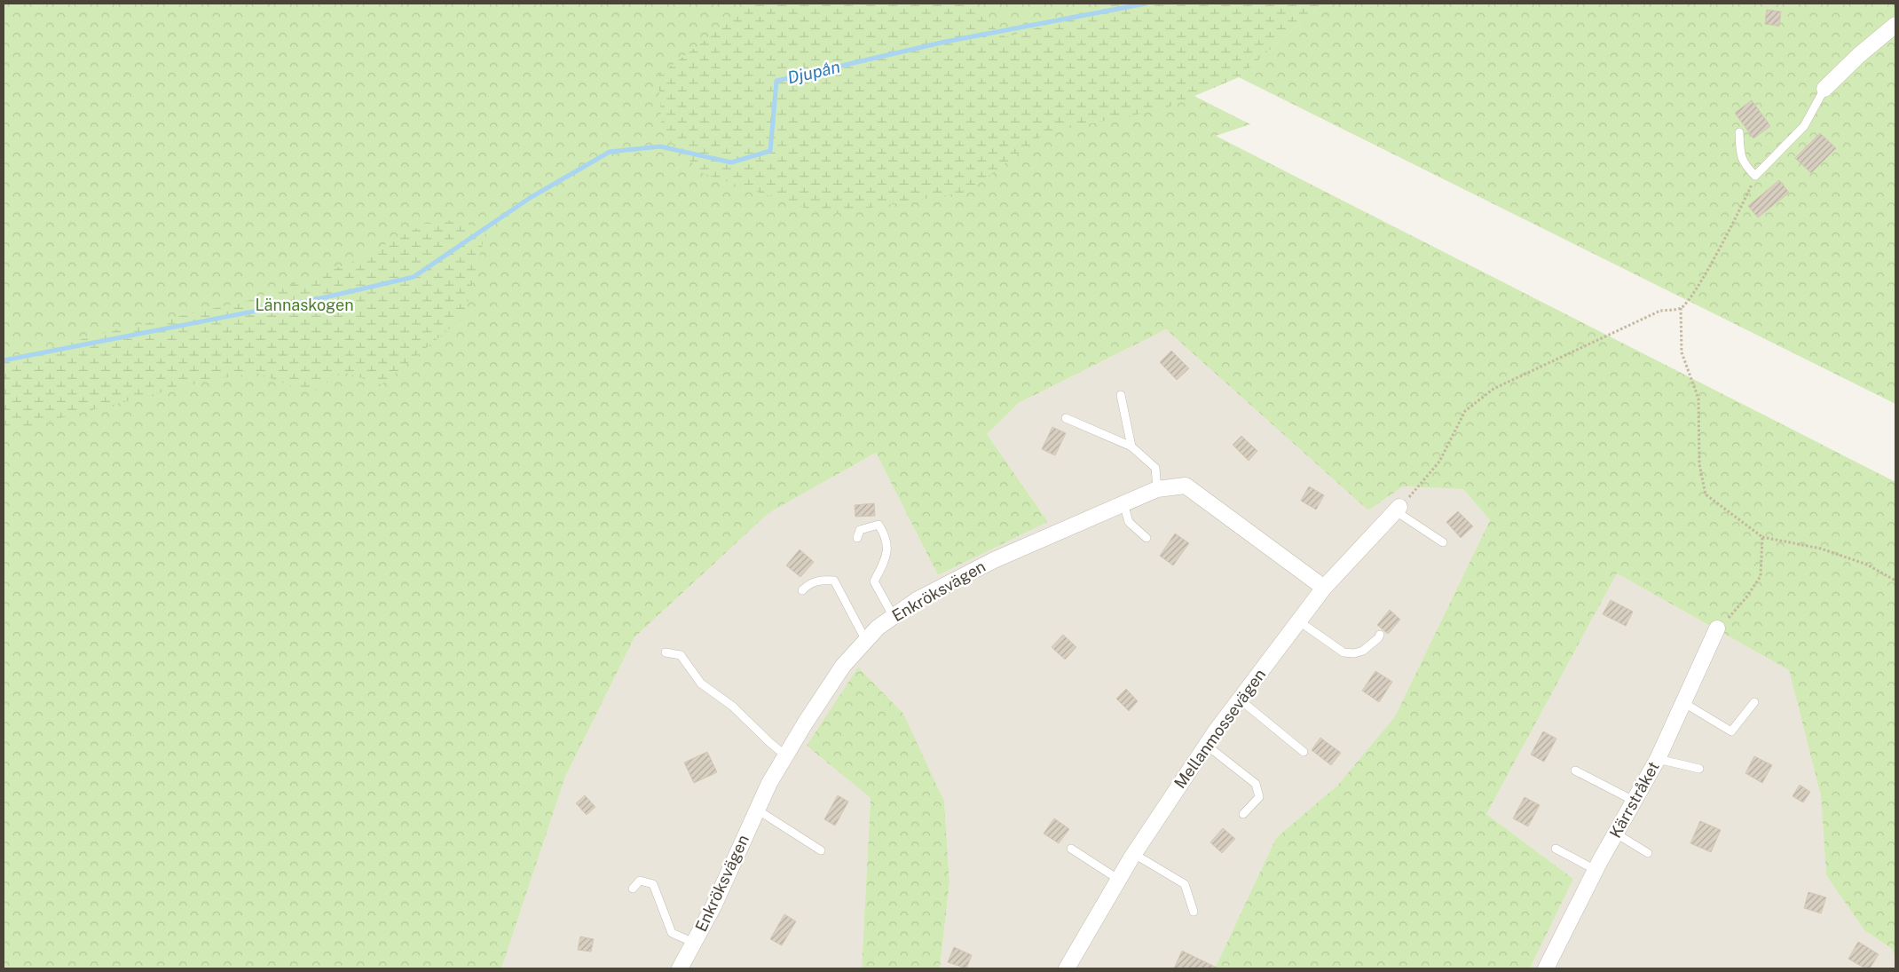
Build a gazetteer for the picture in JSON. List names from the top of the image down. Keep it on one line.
{"streets":{"street":["Enkröksvägen","Mellanmossevägen","Kärrstråket"]},"crossings":[["Enkröksvägen","Mellanmossevägen"]],"water":["Djupån"],"parks":["Lännaskogen"]}
